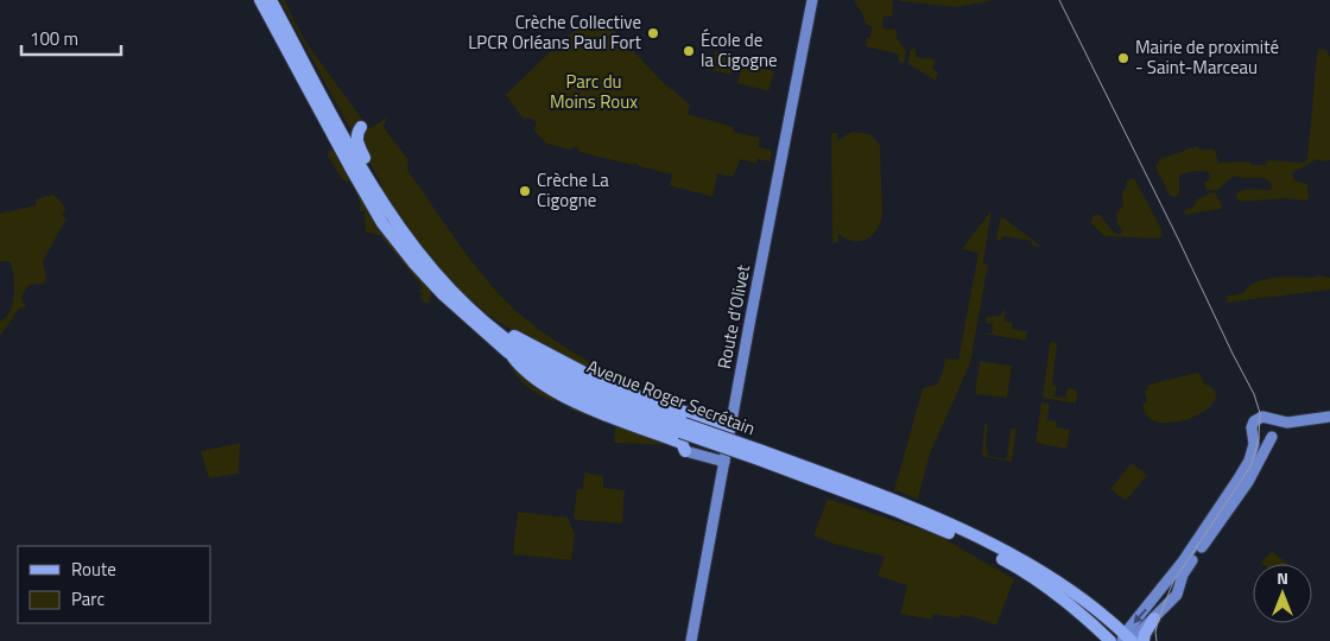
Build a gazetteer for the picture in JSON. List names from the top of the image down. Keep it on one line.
{"streets":{"main road":["Route d'Olivet","Avenue Roger Secrétain"]},"parks":["Parc du Moins Roux"],"places":["Crèche Collective LPCR Orléans Paul Fort","École de la Cigogne","Mairie de proximité - Saint-Marceau","Crèche La Cigogne"],"legend":["Route","Parc"],"scale_bar":"100 m","north":"top"}
